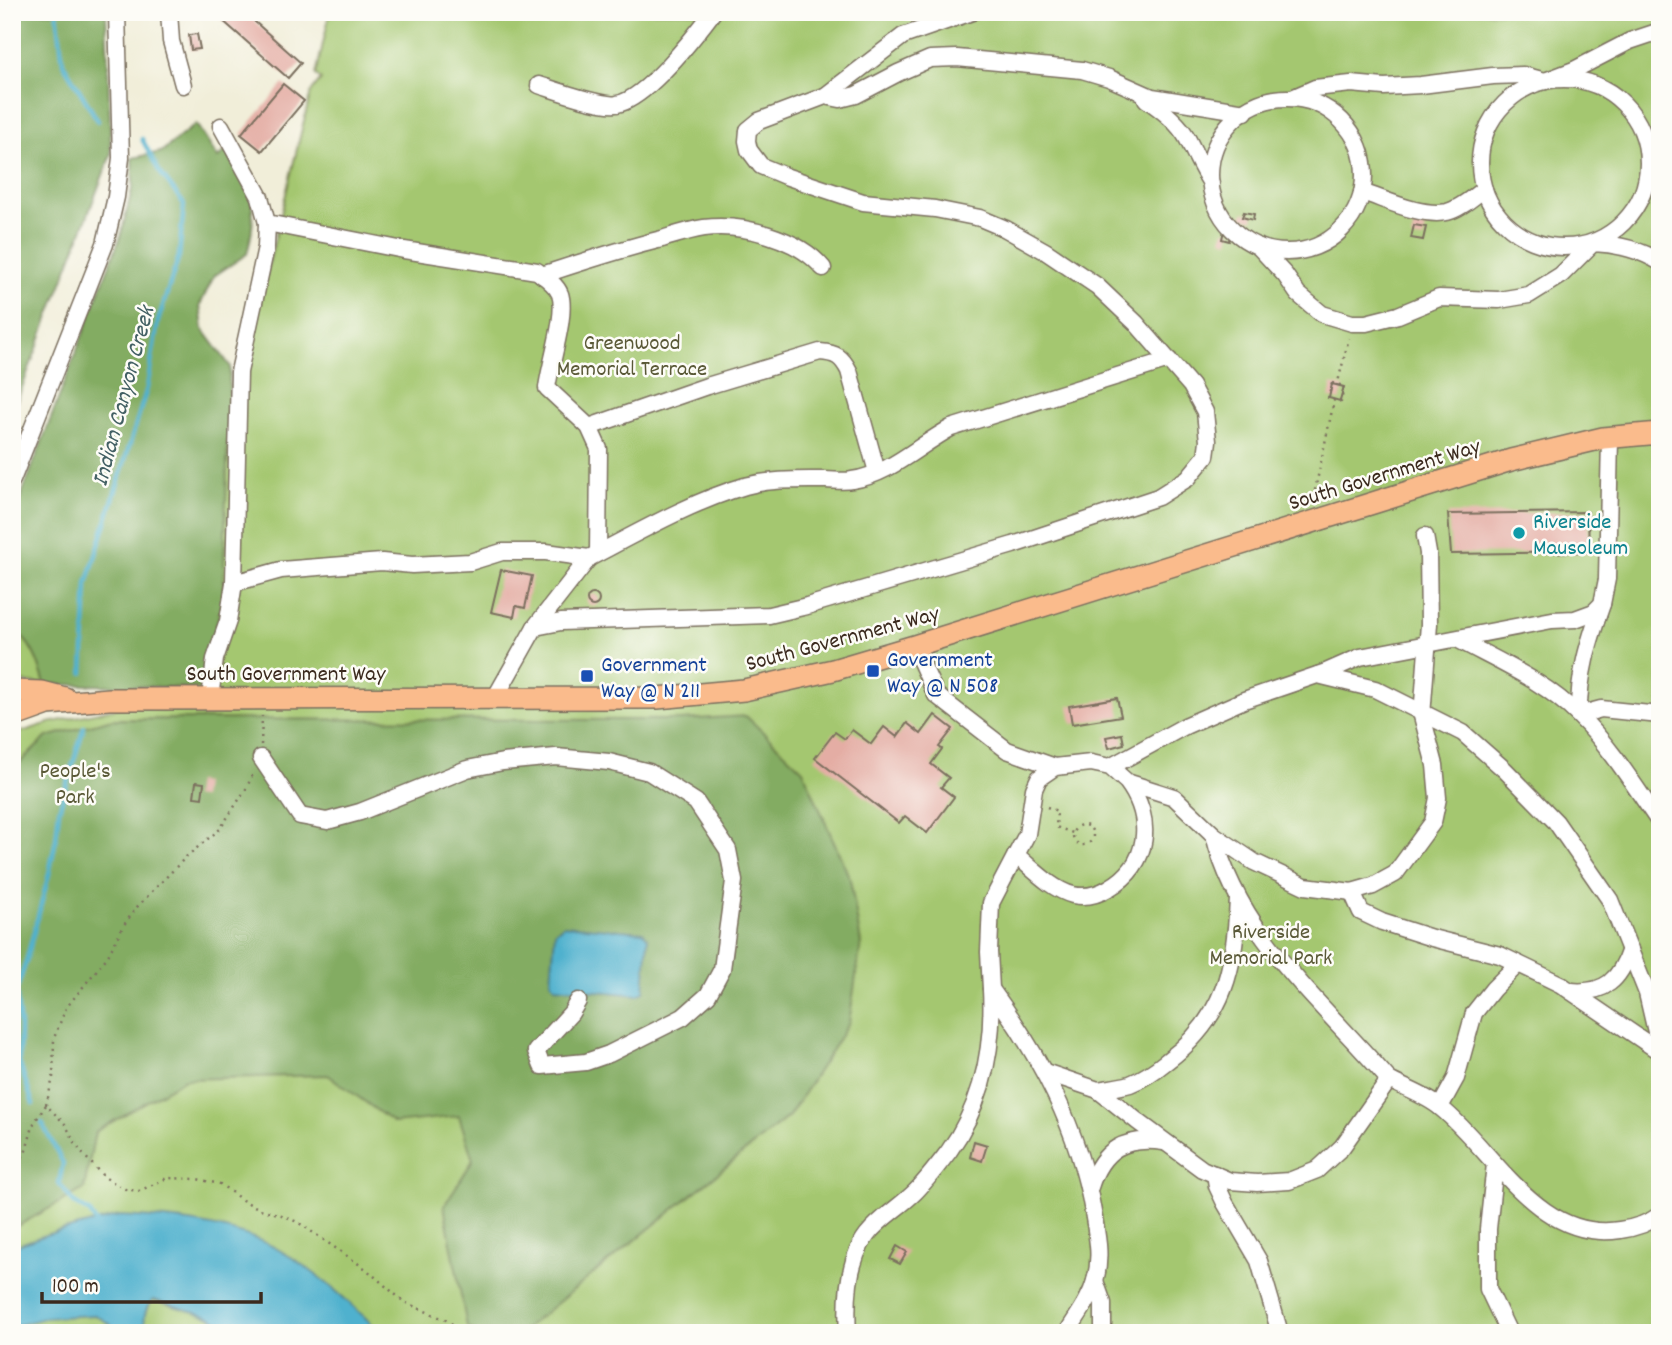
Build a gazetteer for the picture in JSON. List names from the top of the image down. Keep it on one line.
{"streets":{"main road":["South Government Way"]},"water":["Indian Canyon Creek"],"parks":["Greenwood Memorial Terrace","People's Park","Riverside Memorial Park"],"places":{"other":["Riverside Mausoleum"],"transit":["Government Way @ N 508","Government Way @ N 211"]},"scale_bar":"100 m"}
